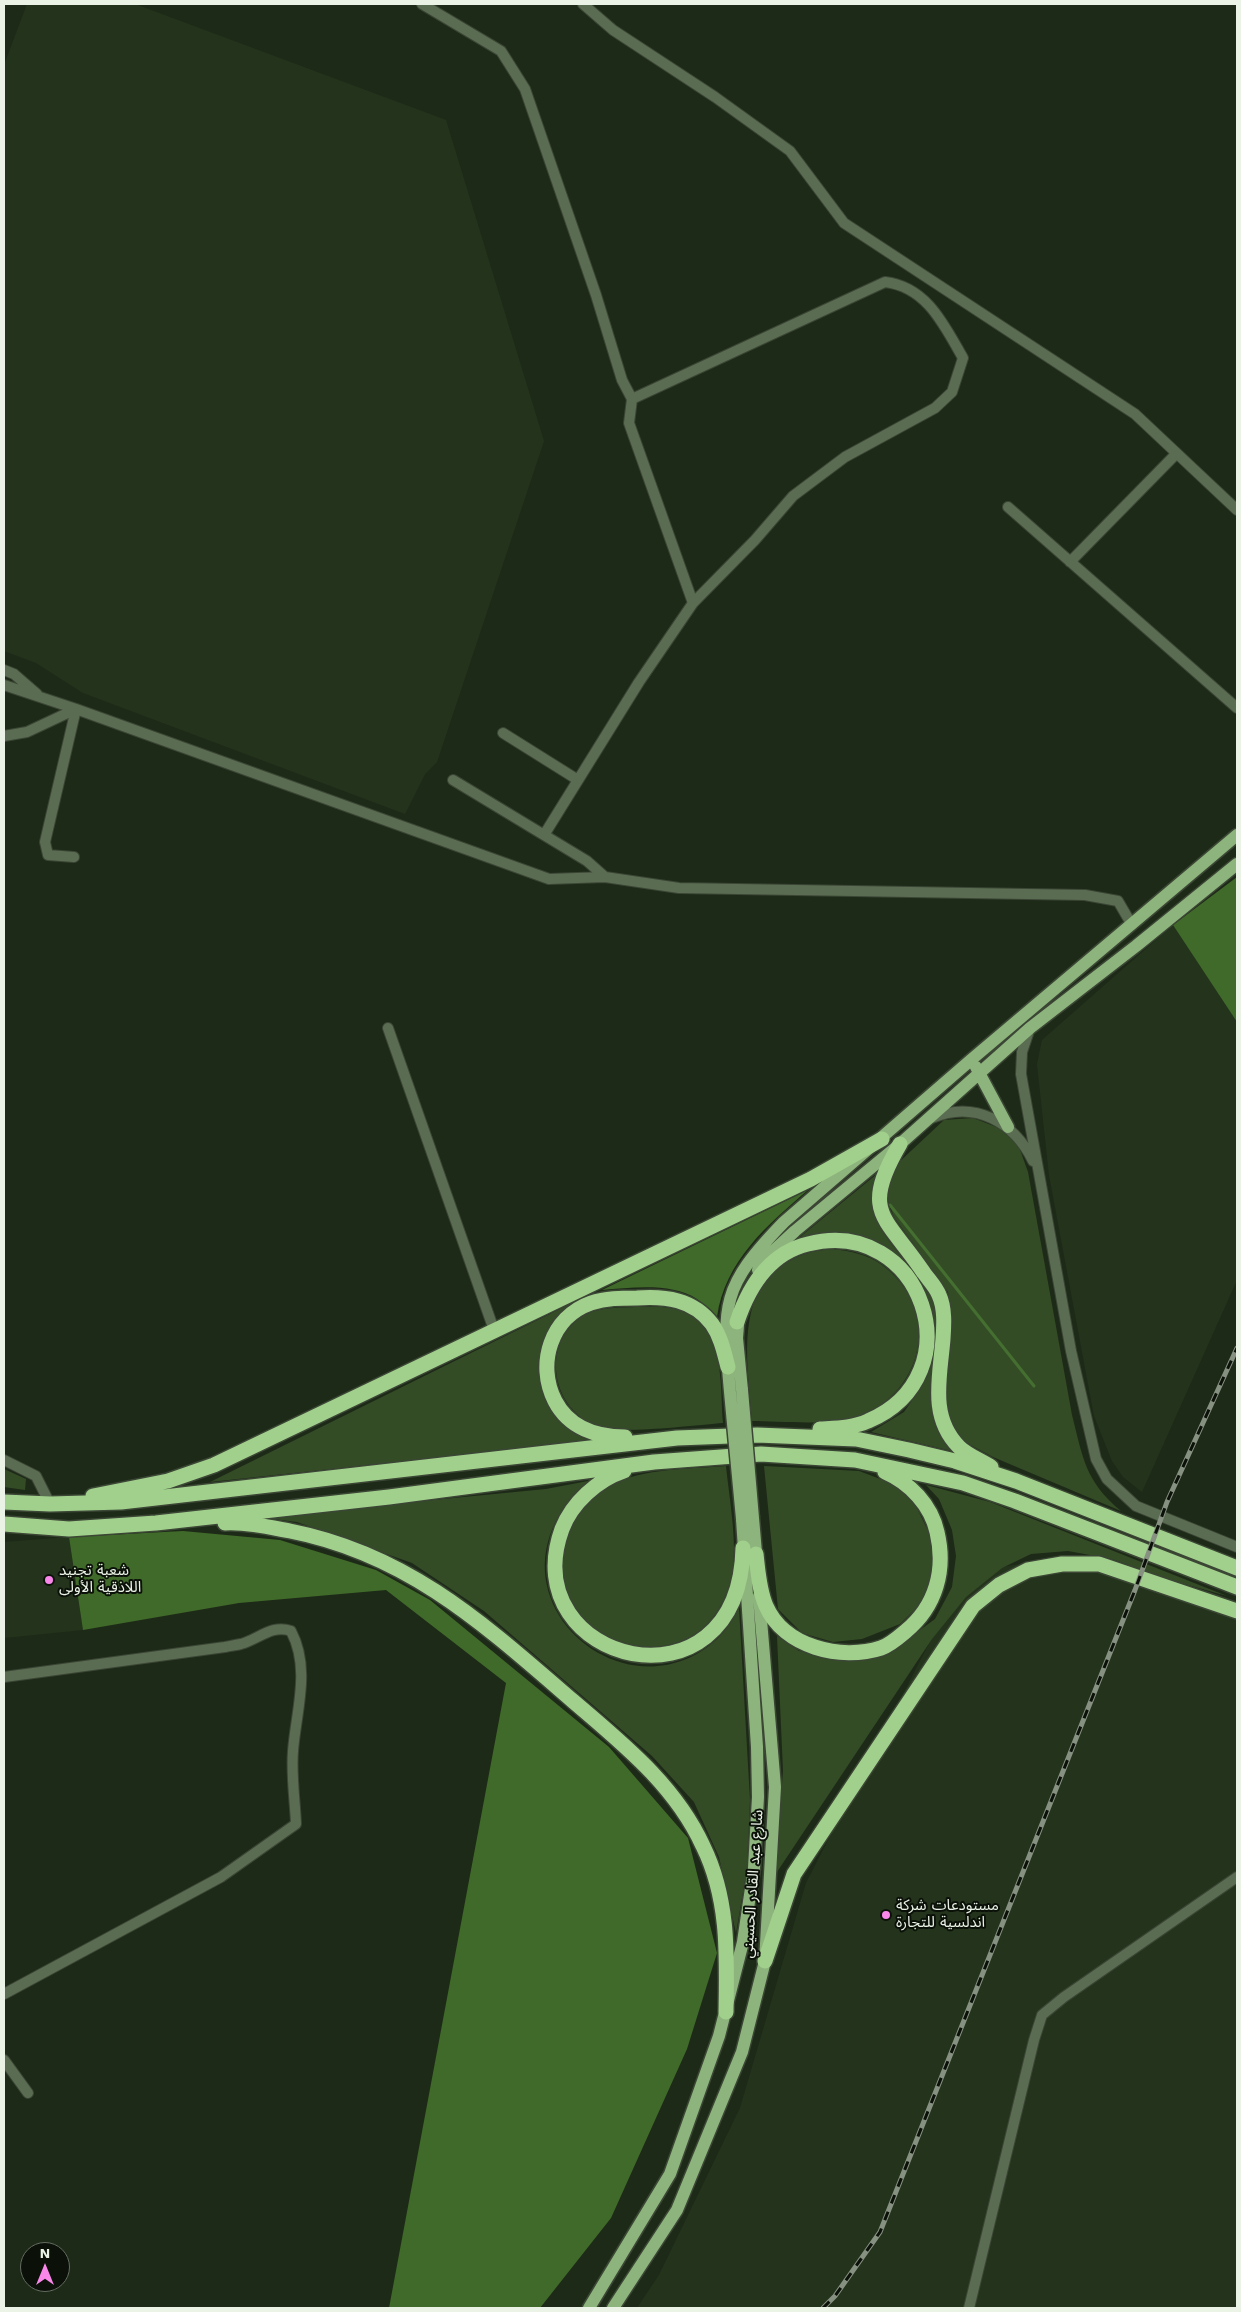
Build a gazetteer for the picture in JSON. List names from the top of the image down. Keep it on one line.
{"streets":{"main road":["شارع عبد القادر الحسيني"]},"places":["شعبة تجنيد اللاذقية الأولى","مستودعات شركة اندلسية للتجارة"],"north":"top"}
